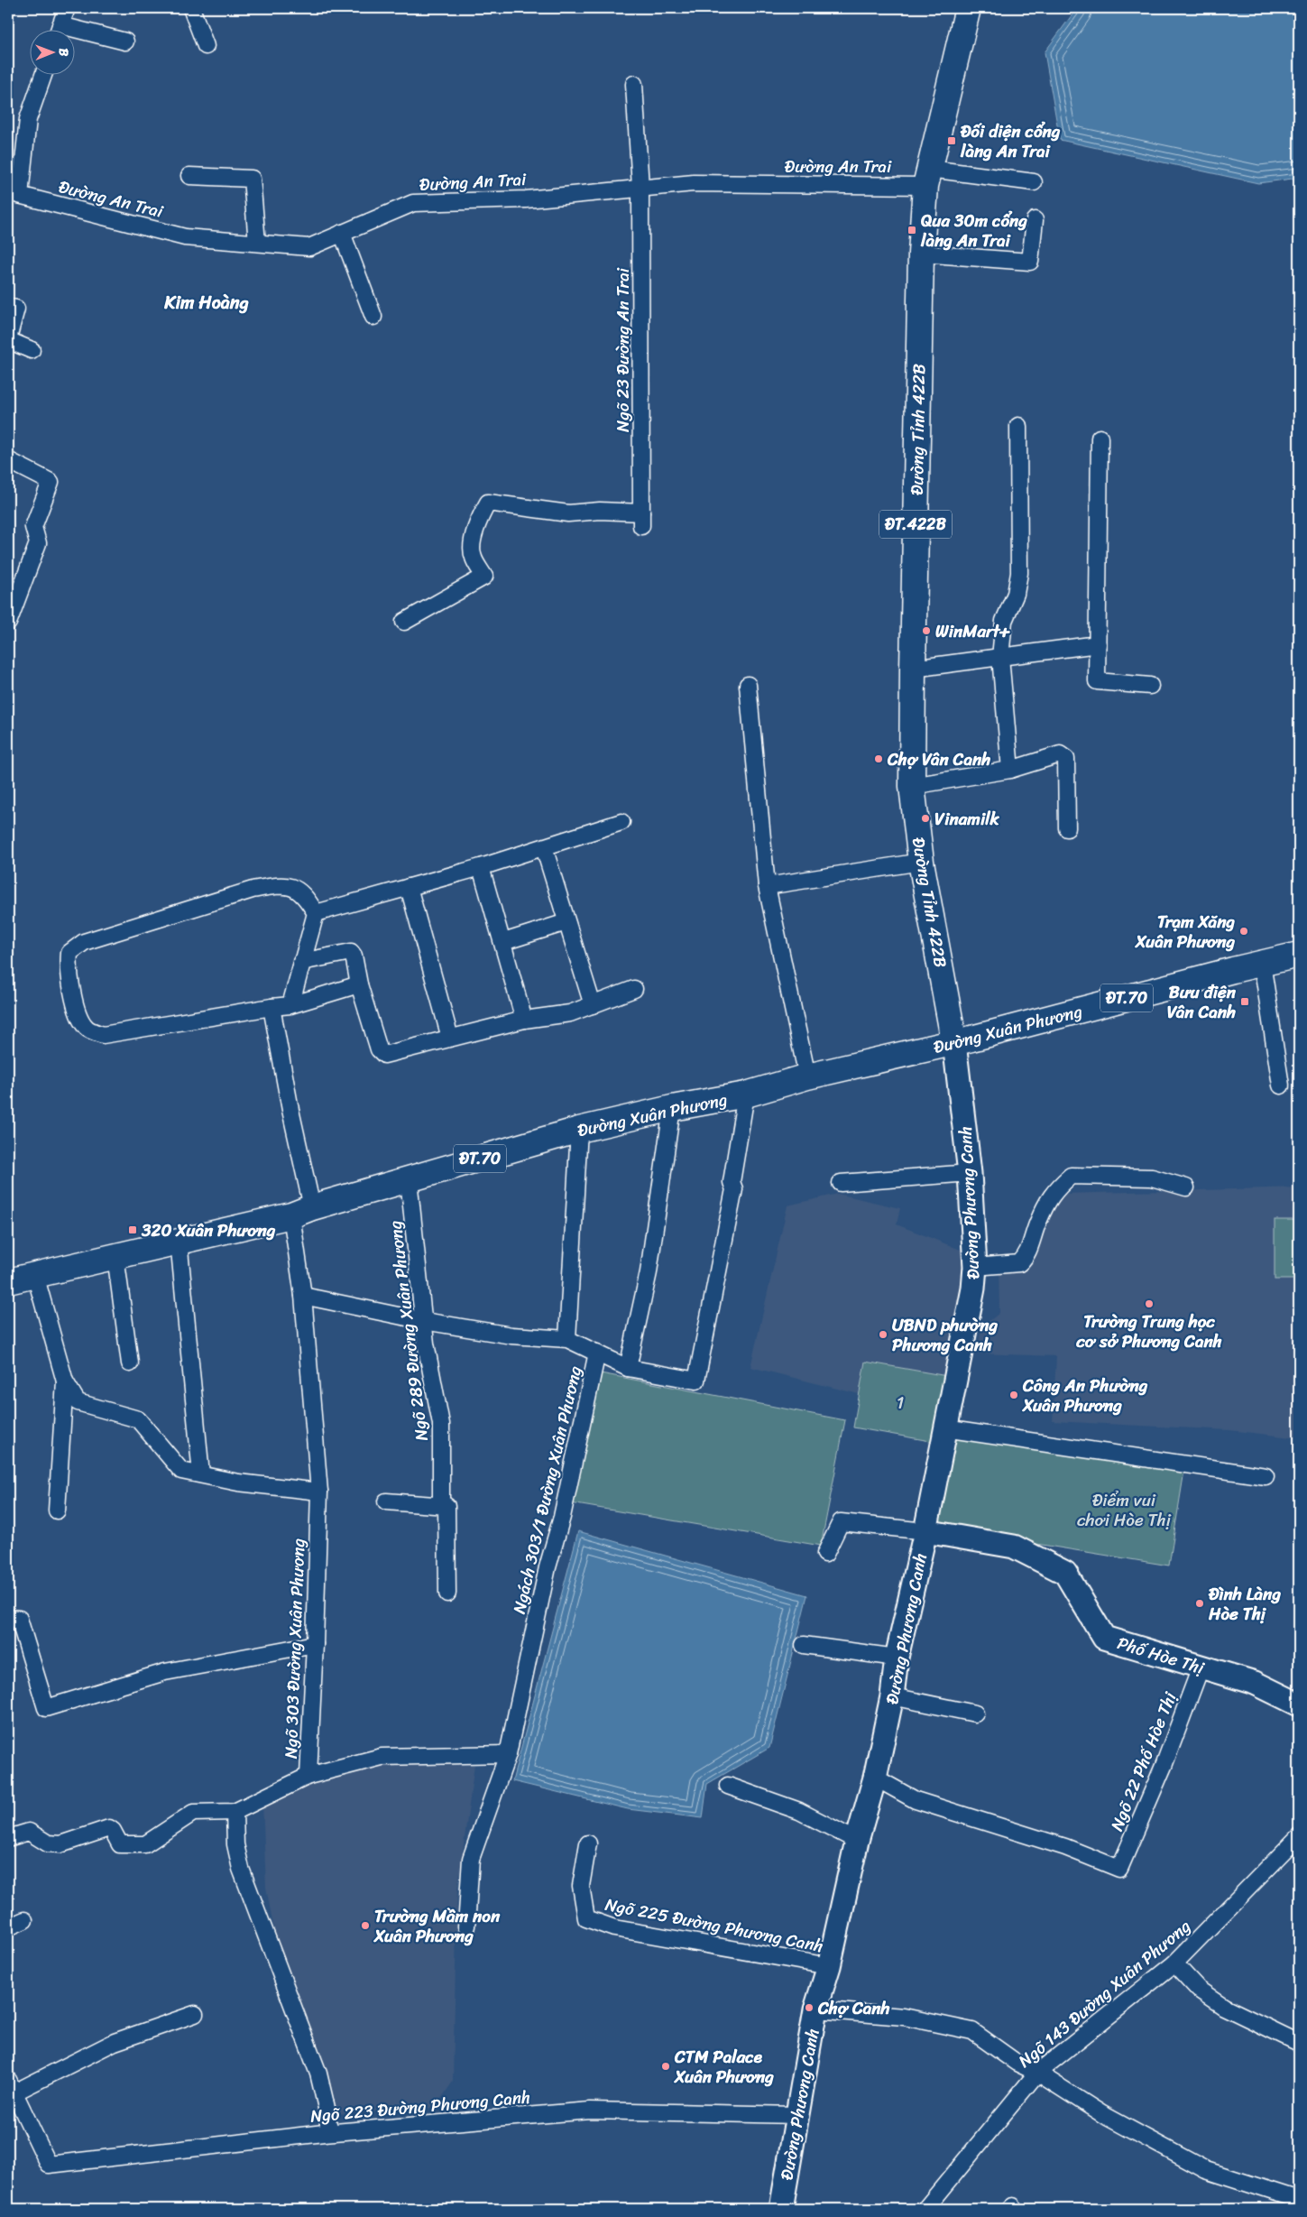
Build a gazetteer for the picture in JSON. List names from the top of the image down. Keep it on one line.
{"streets":{"main road":["Đường Tỉnh 422B","ĐT.422B","ĐT.70","Đường Xuân Phương"],"street":["Đường An Trai","Ngõ 23 Đường An Trai","Đường Phương Canh","Ngõ 289 Đường Xuân Phương","Ngách 303/1 Đường Xuân Phương","Ngõ 303 Đường Xuân Phương","Phố Hòe Thị","Ngõ 22 Phố Hòe Thị","Ngõ 225 Đường Phương Canh","Ngõ 143 Đường Xuân Phương","Ngõ 223 Đường Phương Canh"]},"crossings":[["Đường An Trai","Ngõ 23 Đường An Trai"],["Đường An Trai","Đường Tỉnh 422B"],["Đường Tỉnh 422B","Đường Xuân Phương"],["Đường Tỉnh 422B","Đường Phương Canh"],["Đường Xuân Phương","Đường Phương Canh"],["Đường Xuân Phương","Ngõ 289 Đường Xuân Phương"],["Đường Xuân Phương","Ngõ 303 Đường Xuân Phương"],["Đường Phương Canh","Phố Hòe Thị"],["Đường Phương Canh","Ngõ 22 Phố Hòe Thị"],["Đường Phương Canh","Ngõ 225 Đường Phương Canh"],["Đường Phương Canh","Ngõ 223 Đường Phương Canh"],["Ngõ 289 Đường Xuân Phương","Ngách 303/1 Đường Xuân Phương"],["Ngách 303/1 Đường Xuân Phương","Ngõ 303 Đường Xuân Phương"],["Phố Hòe Thị","Ngõ 22 Phố Hòe Thị"]],"districts":["Kim Hoàng"],"parks":["1","Điểm vui chơi Hòe Thị"],"places":{"transit":["Đối diện cổng làng An Trai","Qua 30m cổng làng An Trai","Bưu điện Vân Canh","320 Xuân Phương"],"other":["WinMart+","Chợ Vân Canh","Vinamilk","Trạm Xăng Xuân Phương","Trường Trung học cơ sở Phương Canh","UBND phường Phương Canh","Công An Phường Xuân Phương","Đình Làng Hòe Thị","Trường Mầm non Xuân Phương","Chợ Canh","CTM Palace Xuân Phương"]},"north":"right"}
